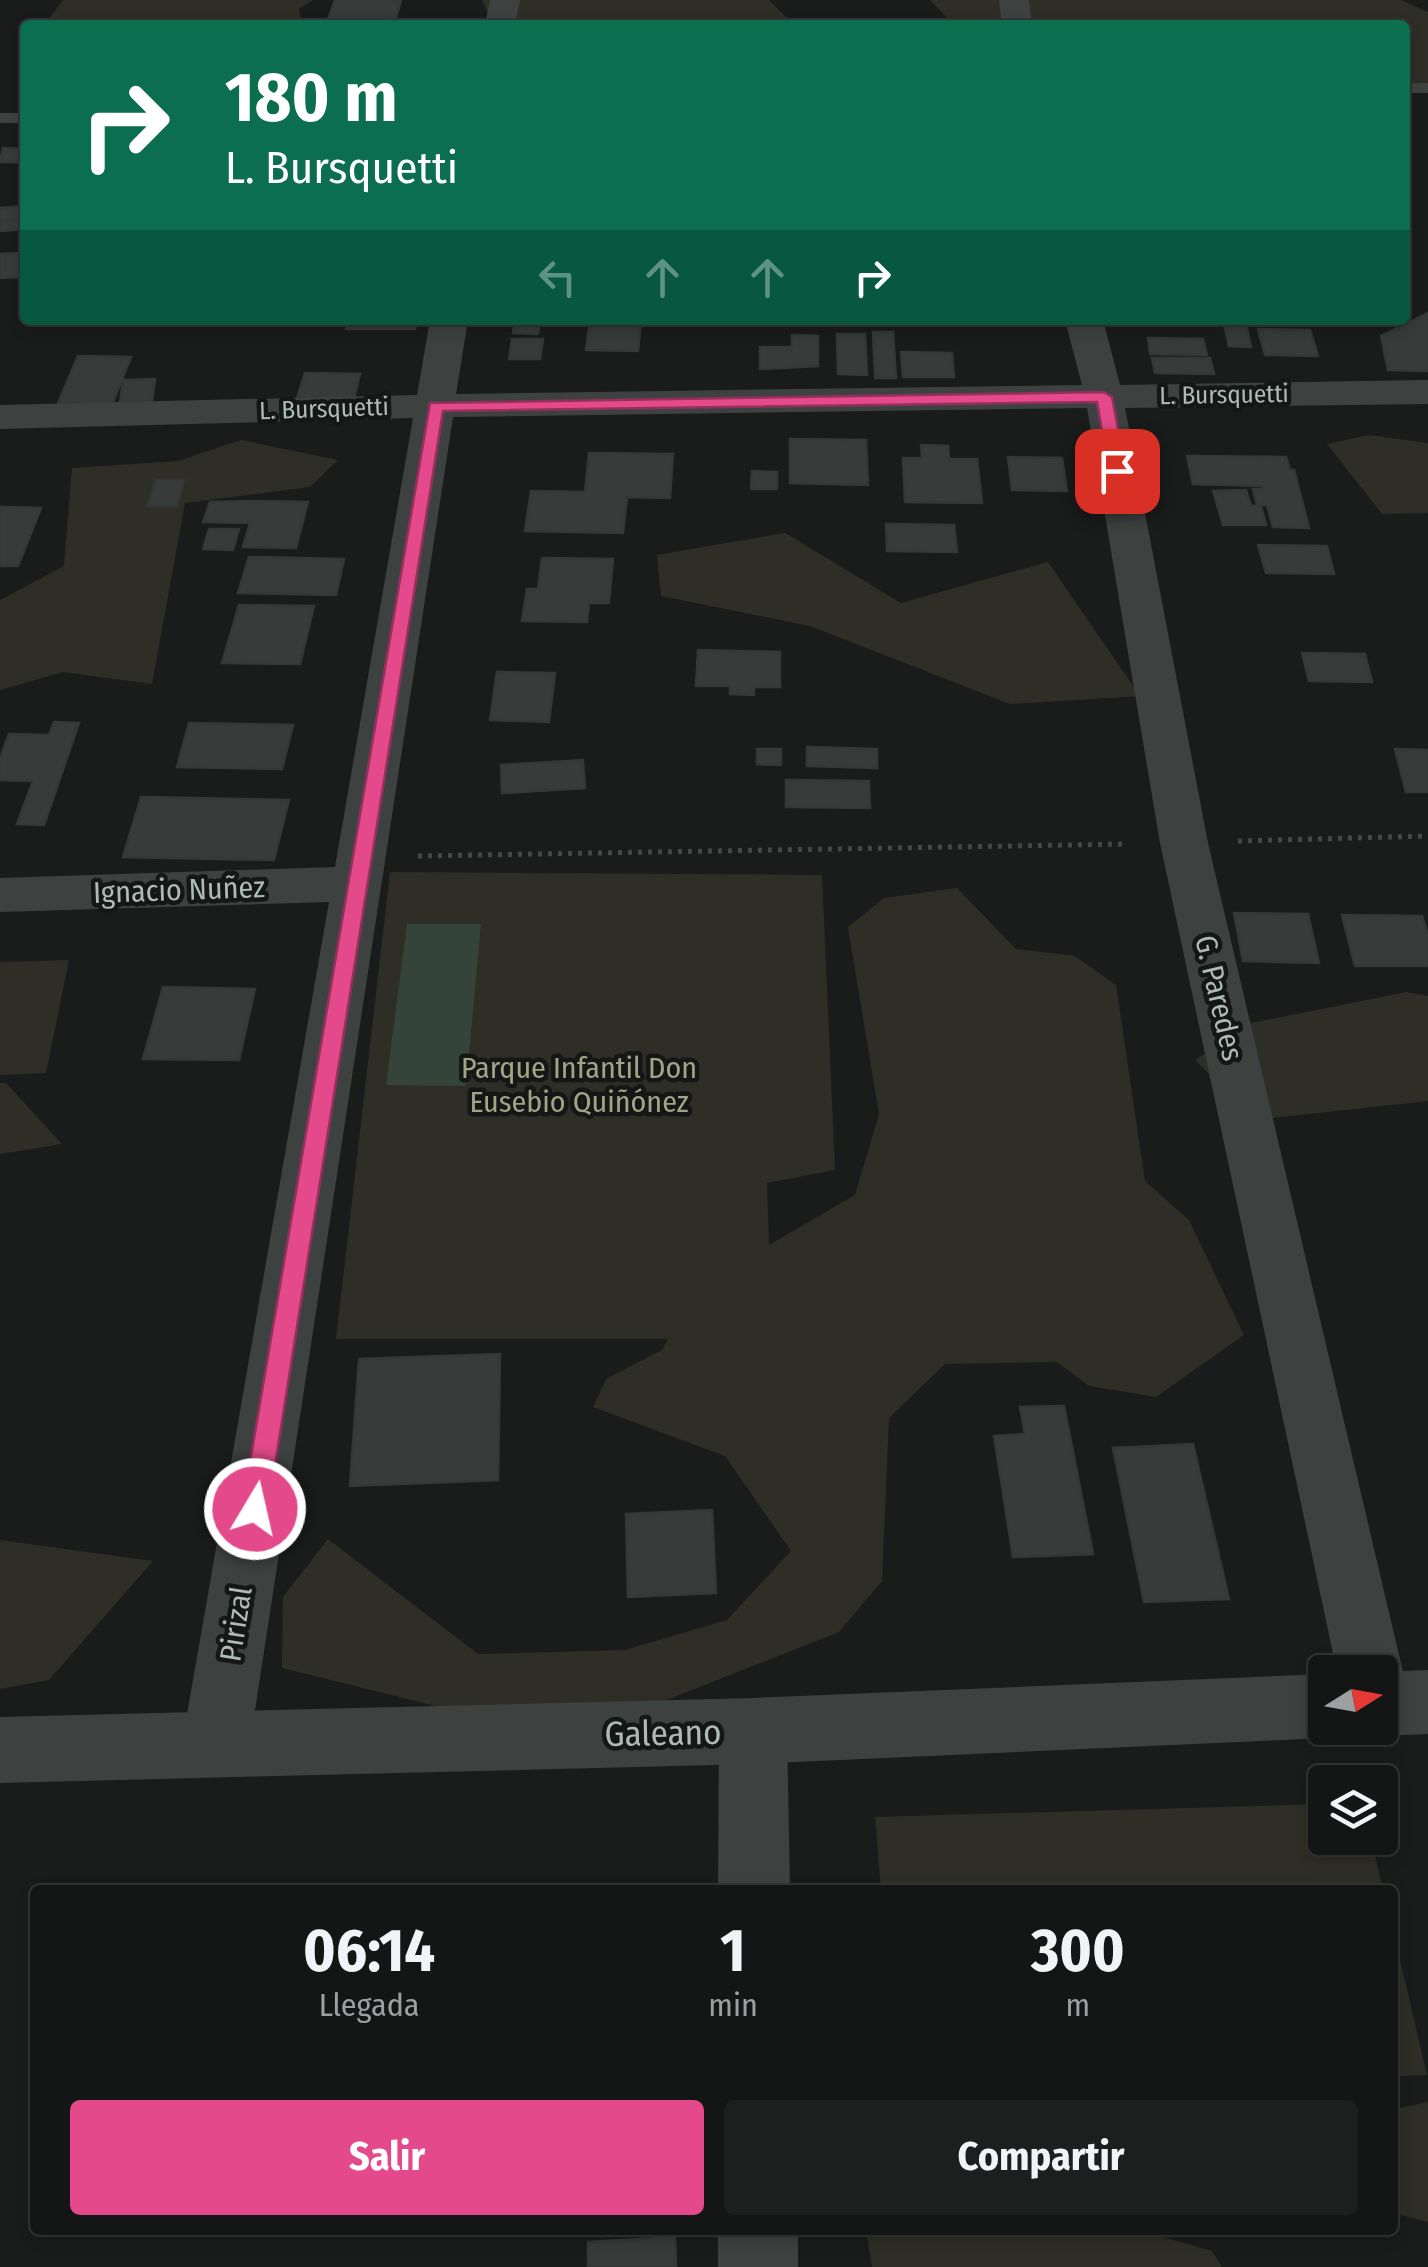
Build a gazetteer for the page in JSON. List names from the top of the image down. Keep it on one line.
{"streets":{"street":["L. Bursquetti","Ignacio Nuñez","G. Paredes","Pirizal","Galeano"]},"crossings":[["L. Bursquetti","G. Paredes"],["L. Bursquetti","Pirizal"],["Ignacio Nuñez","Pirizal"],["Pirizal","Galeano"]],"parks":["Parque Infantil Don Eusebio Quiñónez"],"north":"right","page":{"turn":["180 m","L. Bursquetti"],"eta":["06:14","Llegada","1","min","300","m"],"buttons":["Salir","Compartir"]}}
